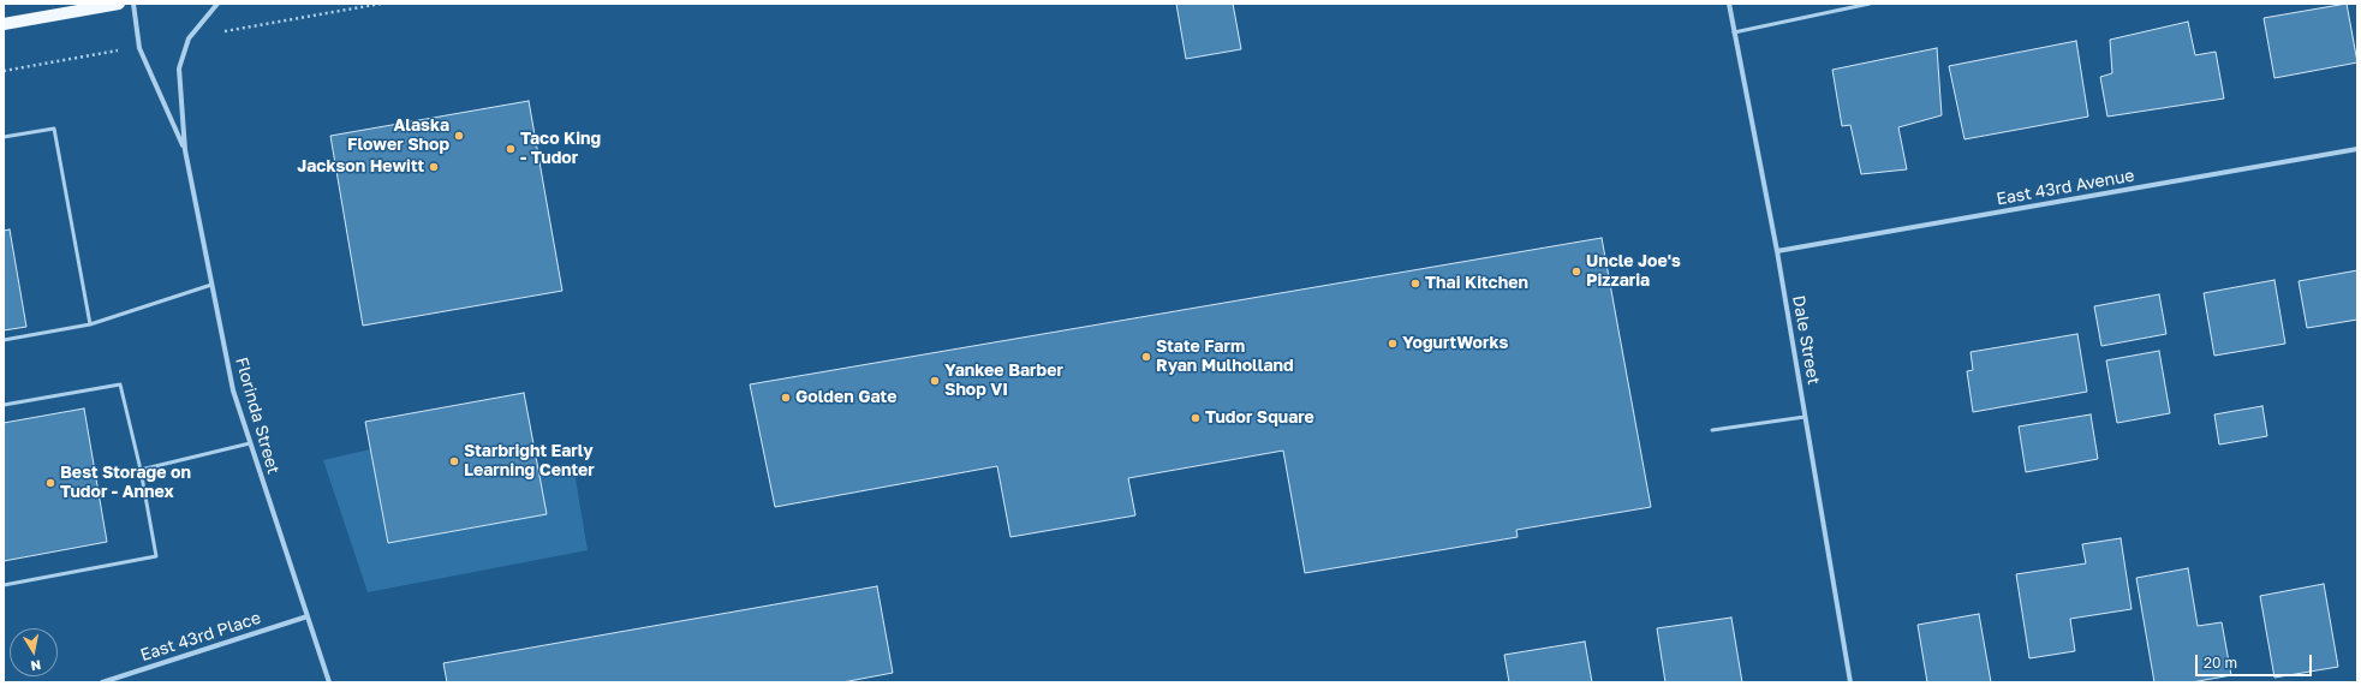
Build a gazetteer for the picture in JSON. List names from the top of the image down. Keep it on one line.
{"streets":{"street":["East 43rd Avenue","Dale Street","Florinda Street","East 43rd Place"]},"crossings":[["East 43rd Avenue","Dale Street"],["Florinda Street","East 43rd Place"]],"places":["Alaska Flower Shop","Taco King - Tudor","Jackson Hewitt","Uncle Joe's Pizzaria","Thai Kitchen","YogurtWorks","State Farm Ryan Mulholland","Yankee Barber Shop VI","Golden Gate","Tudor Square","Starbright Early Learning Center","Best Storage on Tudor - Annex"],"scale_bar":"20 m","north":"bottom"}
